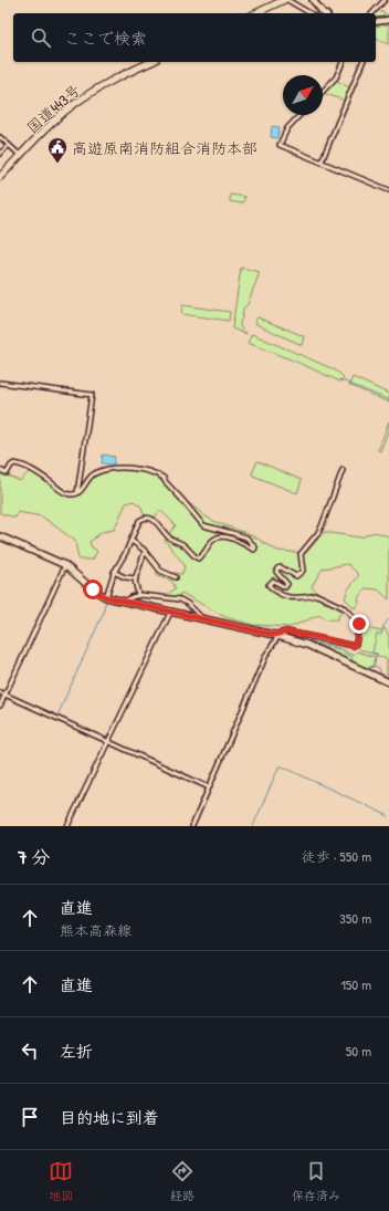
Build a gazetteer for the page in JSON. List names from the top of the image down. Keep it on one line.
{"streets":{"highway":["国道443号"]},"places":{"public building":["高遊原南消防組合消防本部"]},"north":"top right","page":{"search":"ここで検索","heading":["7 分","徒歩 · 550 m"],"list":[["直進","熊本高森線","350 m"],["直進","150 m"],["左折","50 m"],"目的地に到着"],"nav":["地図","経路","保存済み"]}}
